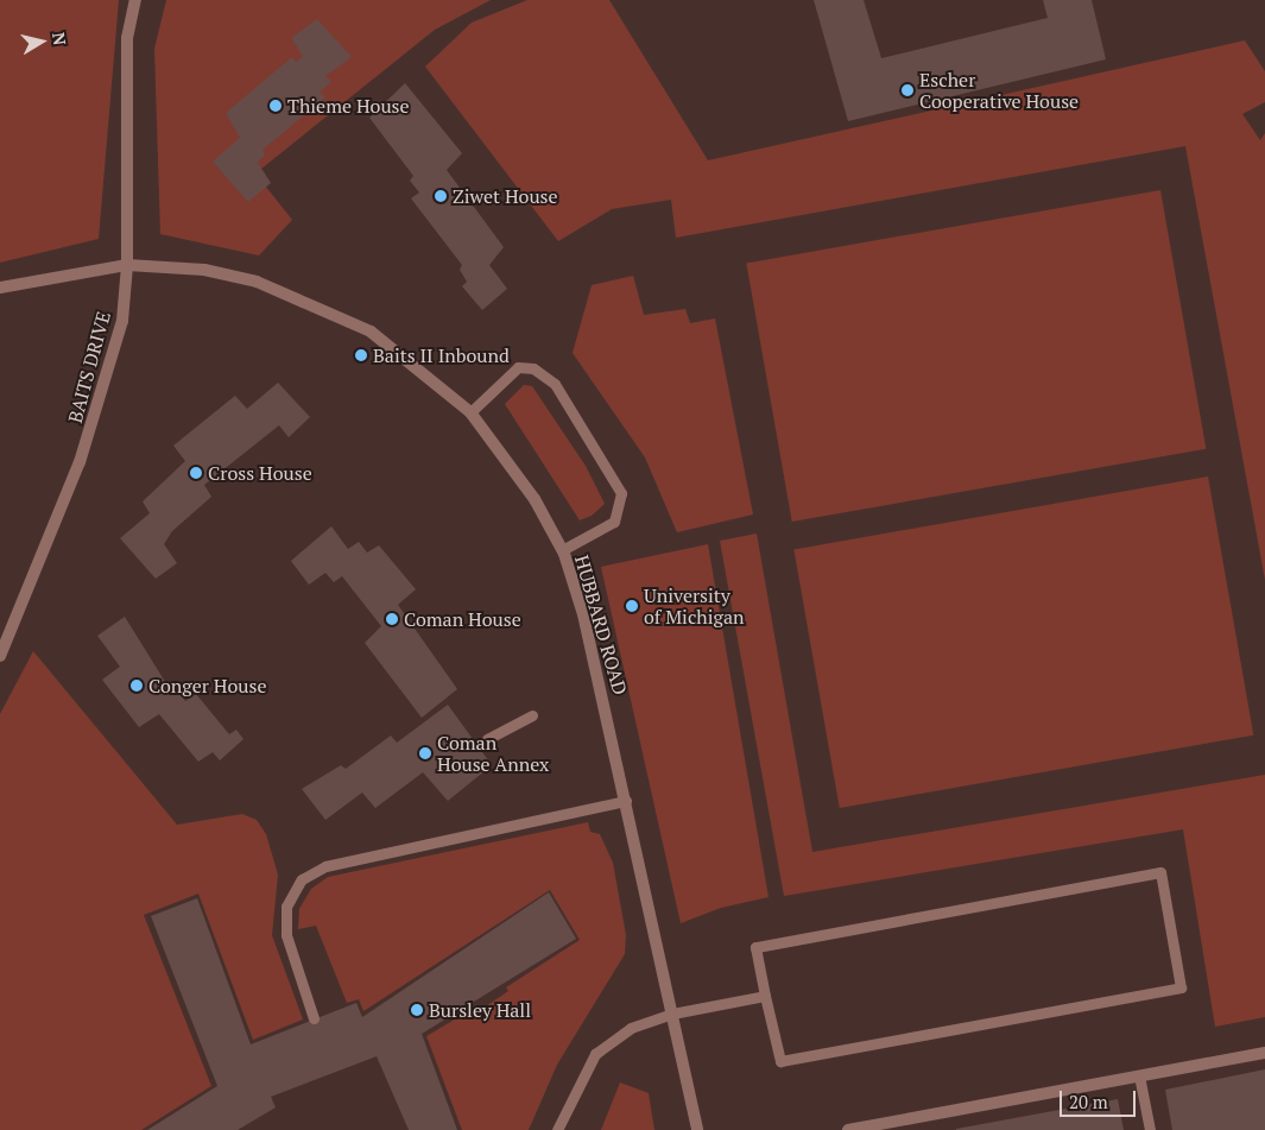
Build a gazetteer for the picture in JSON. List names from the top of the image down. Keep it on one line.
{"streets":{"street":["BAITS DRIVE","HUBBARD ROAD"]},"crossings":[["BAITS DRIVE","HUBBARD ROAD"]],"places":["Escher Cooperative House","Thieme House","Ziwet House","Baits II Inbound","Cross House","University of Michigan","Coman House","Conger House","Coman House Annex","Bursley Hall"],"scale_bar":"20 m","north":"right"}
